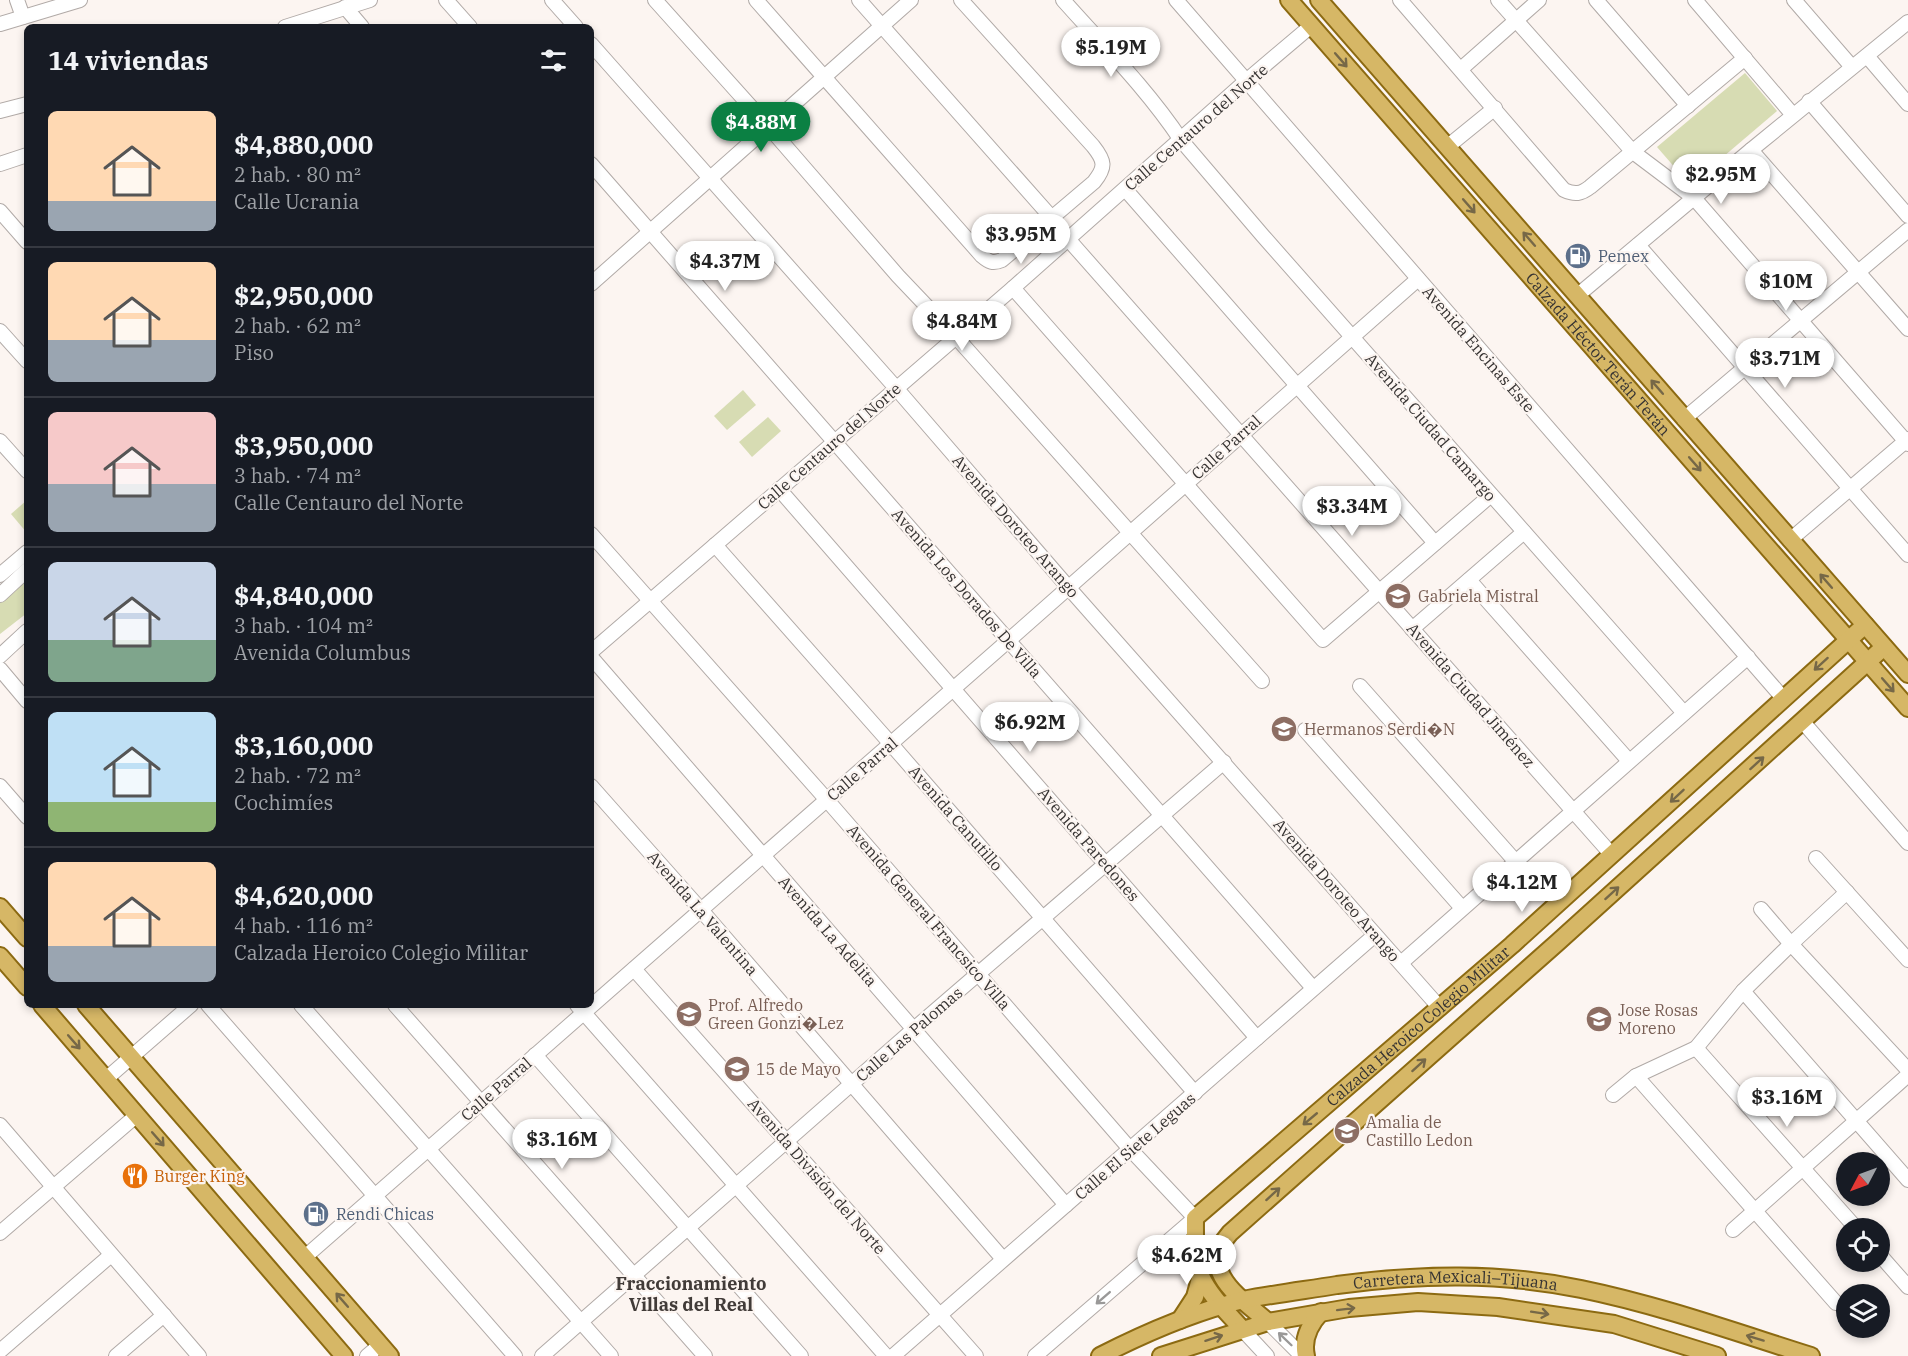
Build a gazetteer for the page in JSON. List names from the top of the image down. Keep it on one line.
{"streets":{"main road":["Calzada Héctor Terán Terán","Calzada Heroico Colegio Militar","Carretera Mexicali–Tijuana"],"street":["Calle Centauro del Norte","Avenida Encinas Este","Avenida Ciudad Camargo","Calle Parral","Avenida Doroteo Arango","Avenida Los Dorados De Villa","Avenida Ciudad Jiménez","Avenida Canutillo","Avenida Paredones","Avenida La Valentina","Avenida General Francsico Villa","Avenida La Adelita","Calle Las Palomas","Calle El Siete Leguas","Avenida División del Norte"]},"crossings":[["Calle Centauro del Norte","Avenida Encinas Este"],["Calle Centauro del Norte","Calzada Héctor Terán Terán"],["Calle Centauro del Norte","Avenida Ciudad Camargo"],["Calle Centauro del Norte","Avenida Doroteo Arango"],["Calle Centauro del Norte","Avenida Los Dorados De Villa"],["Calle Centauro del Norte","Avenida Ciudad Jiménez"],["Calle Centauro del Norte","Avenida Canutillo"],["Calle Centauro del Norte","Avenida Paredones"],["Calle Centauro del Norte","Avenida General Francsico Villa"],["Avenida Encinas Este","Calle Parral"],["Avenida Encinas Este","Calzada Heroico Colegio Militar"],["Calzada Héctor Terán Terán","Calzada Heroico Colegio Militar"],["Avenida Ciudad Camargo","Calle Parral"],["Calle Parral","Avenida Doroteo Arango"],["Calle Parral","Avenida Los Dorados De Villa"],["Calle Parral","Avenida Ciudad Jiménez"],["Calle Parral","Avenida Canutillo"],["Calle Parral","Avenida Paredones"],["Calle Parral","Avenida La Valentina"],["Calle Parral","Avenida General Francsico Villa"],["Calle Parral","Avenida La Adelita"],["Calle Parral","Avenida División del Norte"],["Avenida Doroteo Arango","Calzada Heroico Colegio Militar"],["Avenida Doroteo Arango","Calle Las Palomas"],["Avenida Doroteo Arango","Calle El Siete Leguas"],["Avenida Los Dorados De Villa","Calle Las Palomas"],["Avenida Los Dorados De Villa","Calle El Siete Leguas"],["Avenida Ciudad Jiménez","Calzada Heroico Colegio Militar"],["Avenida Canutillo","Calle Las Palomas"],["Avenida Canutillo","Calle El Siete Leguas"],["Avenida Paredones","Calle Las Palomas"],["Avenida Paredones","Calle El Siete Leguas"],["Avenida La Valentina","Calle Las Palomas"],["Avenida La Valentina","Calle El Siete Leguas"],["Avenida General Francsico Villa","Calzada Heroico Colegio Militar"],["Avenida General Francsico Villa","Calle Las Palomas"],["Avenida General Francsico Villa","Calle El Siete Leguas"],["Avenida La Adelita","Calle Las Palomas"],["Avenida La Adelita","Calle El Siete Leguas"],["Calzada Heroico Colegio Militar","Carretera Mexicali–Tijuana"],["Calle Las Palomas","Avenida División del Norte"],["Calle El Siete Leguas","Avenida División del Norte"]],"districts":["Fraccionamiento Villas del Real"],"places":{"fuel station":["Pemex","Rendi Chicas"],"school or university":["Gabriela Mistral","Hermanos Serdi�N","Prof. Alfredo Green Gonzi�Lez","Jose Rosas Moreno","15 de Mayo","Amalia de Castillo Ledon"],"restaurant":["Burger King"]},"north":"bottom left","page":{"heading":"14 viviendas","price":["$5.19M","$4.88M","$2.95M","$3.95M","$4.37M","$10M","$4.84M","$3.71M","$3.34M","$6.92M","$4.12M","$3.16M","$3.16M","$4.62M"],"list":[{"name":"$4,880,000","note":"2 hab. · 80 m² · Calle Ucrania"},{"name":"$2,950,000","note":"2 hab. · 62 m² · Piso"},{"name":"$3,950,000","note":"3 hab. · 74 m² · Calle Centauro del Norte"},{"name":"$4,840,000","note":"3 hab. · 104 m² · Avenida Columbus"},{"name":"$3,160,000","note":"2 hab. · 72 m² · Cochimíes"},{"name":"$4,620,000","note":"4 hab. · 116 m² · Calzada Heroico Colegio Militar"}]}}
